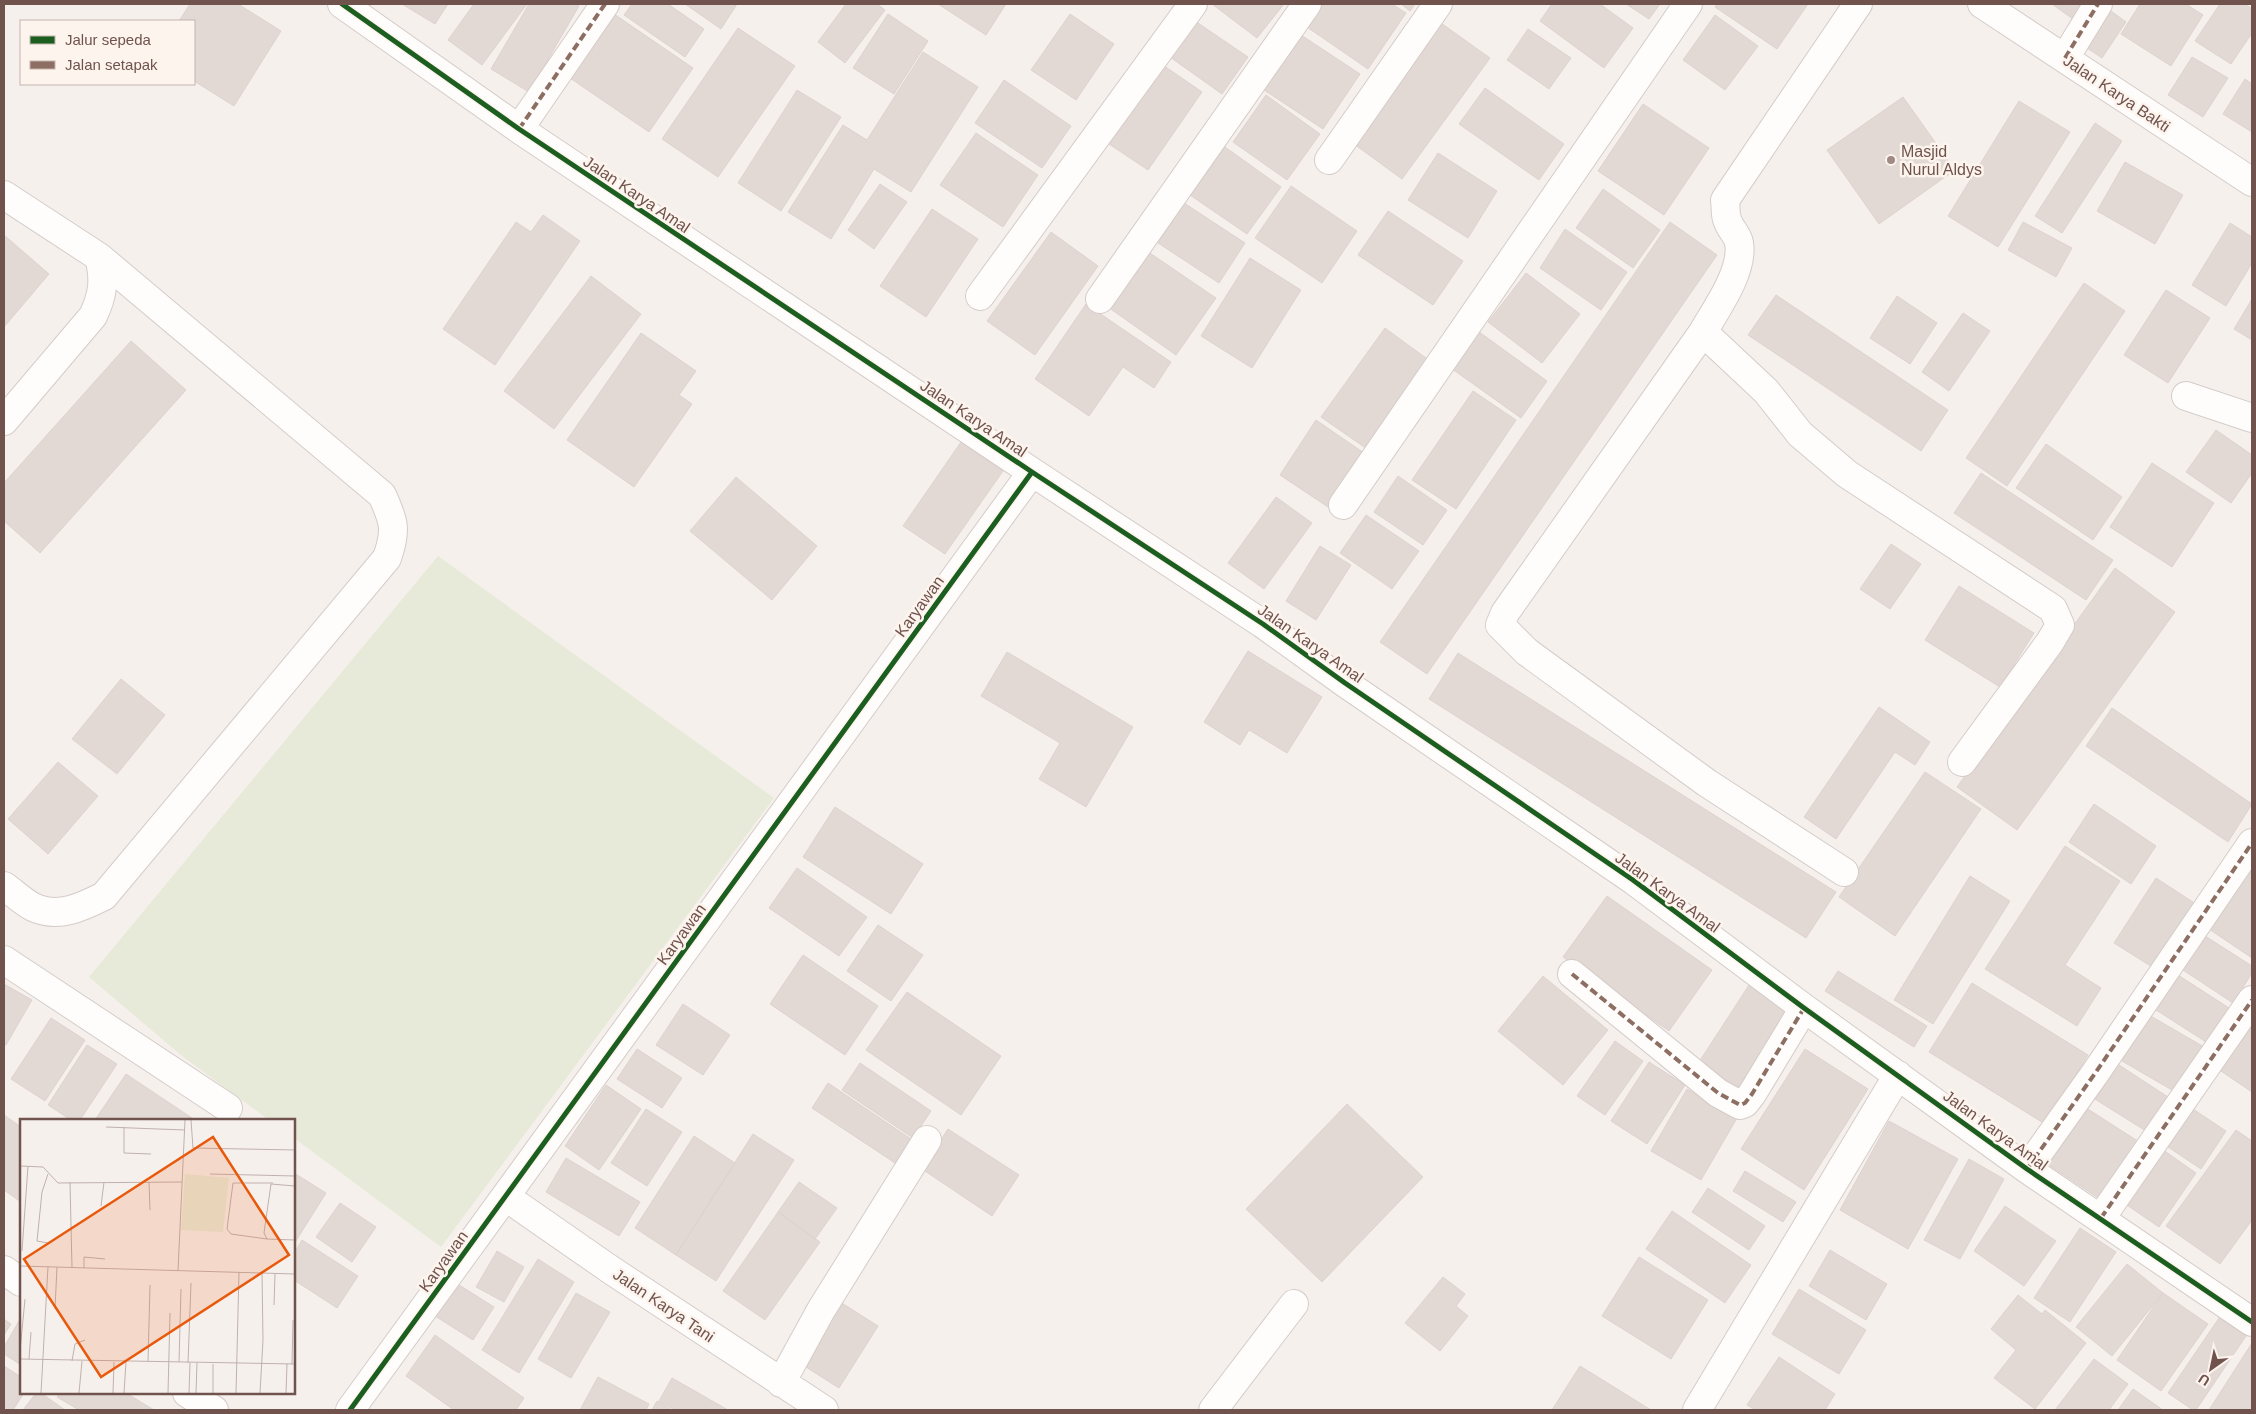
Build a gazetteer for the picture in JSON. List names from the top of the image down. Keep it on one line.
{"streets":{"street":["Jalan Karya Bakti","Jalan Karya Amal","Karyawan","Jalan Karya Tani"]},"crossings":[["Jalan Karya Amal","Karyawan"],["Karyawan","Jalan Karya Tani"]],"places":["Masjid Nurul Aldys"],"legend":["Jalur sepeda","Jalan setapak"],"north":"bottom left"}
